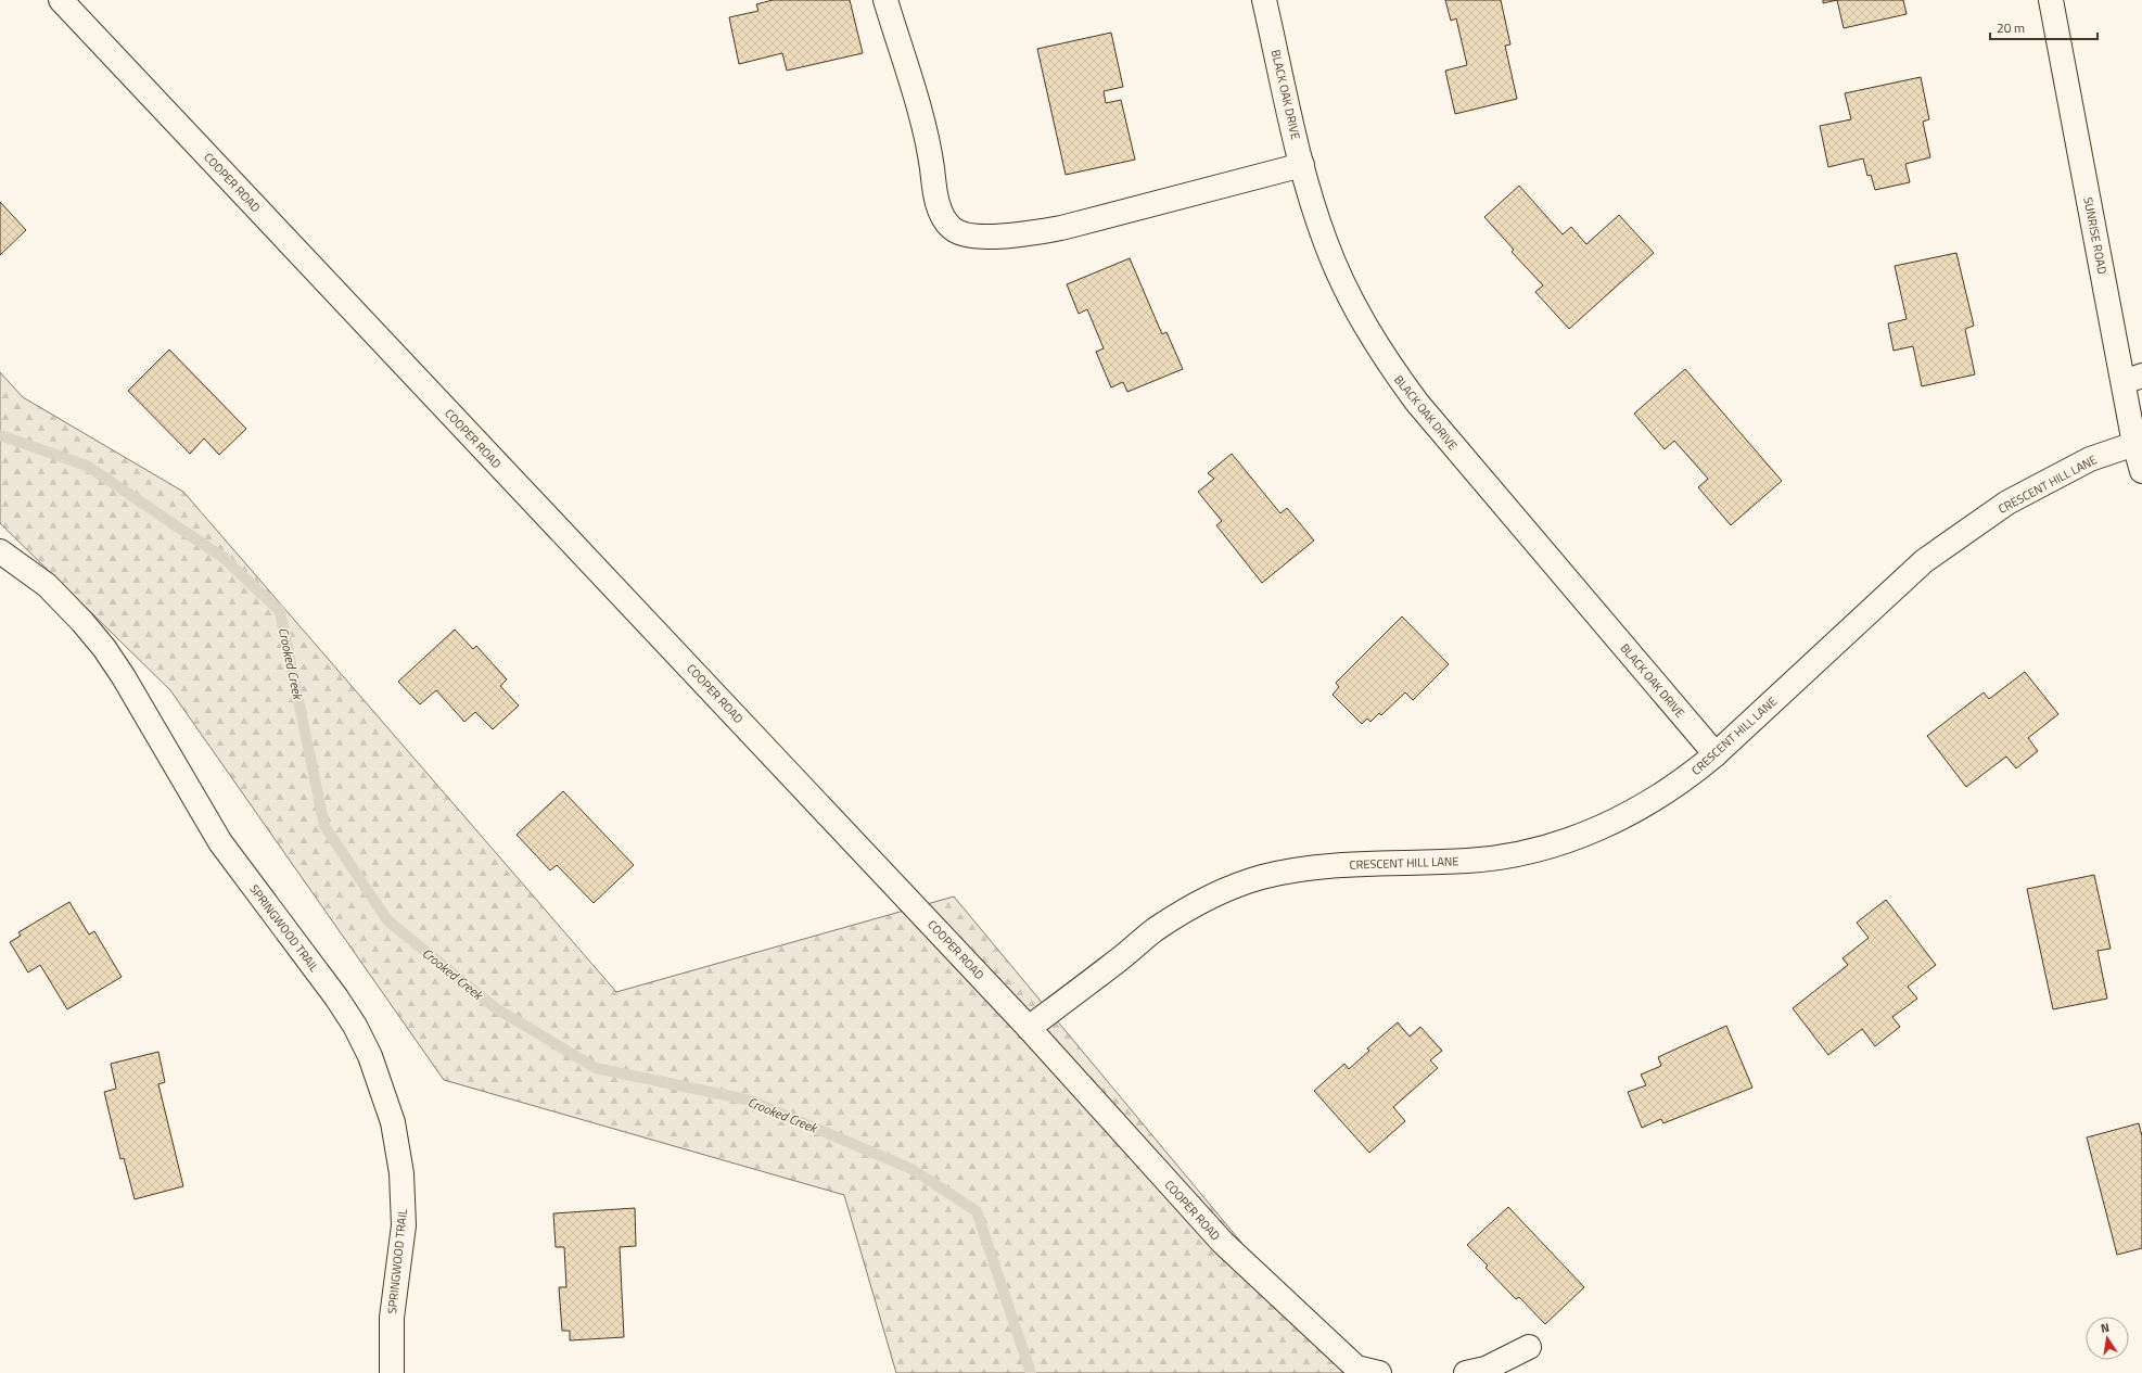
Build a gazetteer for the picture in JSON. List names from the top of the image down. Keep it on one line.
{"streets":{"street":["BLACK OAK DRIVE","COOPER ROAD","SUNRISE ROAD","CRESCENT HILL LANE","SPRINGWOOD TRAIL"]},"crossings":[["BLACK OAK DRIVE","CRESCENT HILL LANE"],["COOPER ROAD","CRESCENT HILL LANE"],["SUNRISE ROAD","CRESCENT HILL LANE"]],"water":["Crooked Creek"],"scale_bar":"20 m","north":"top"}
